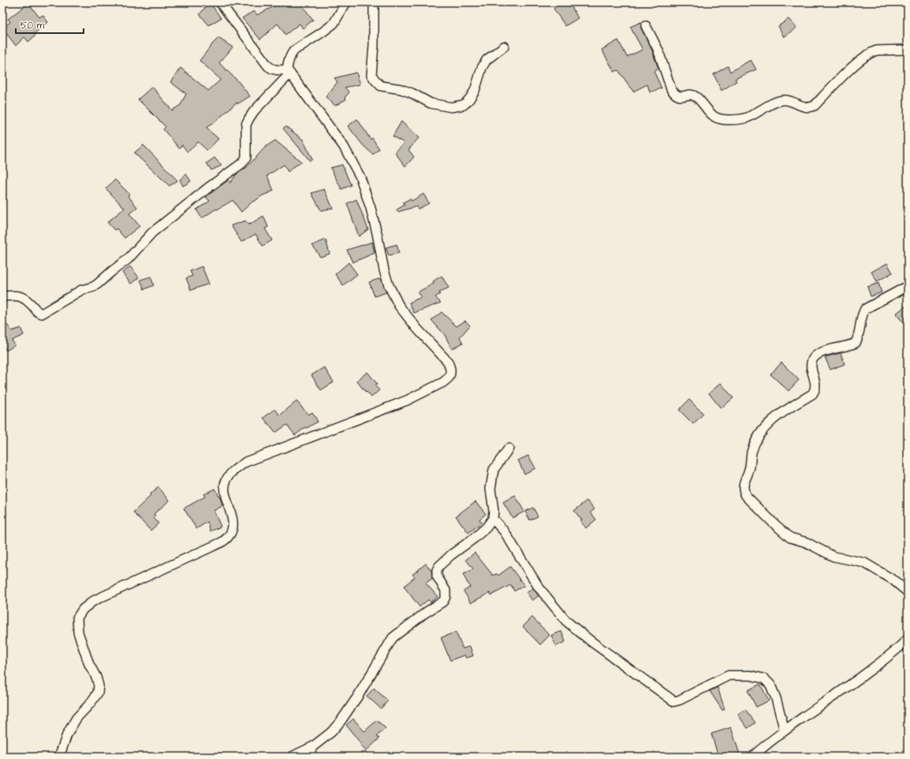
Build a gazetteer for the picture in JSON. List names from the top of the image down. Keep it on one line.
{"scale_bar":"50 m"}
